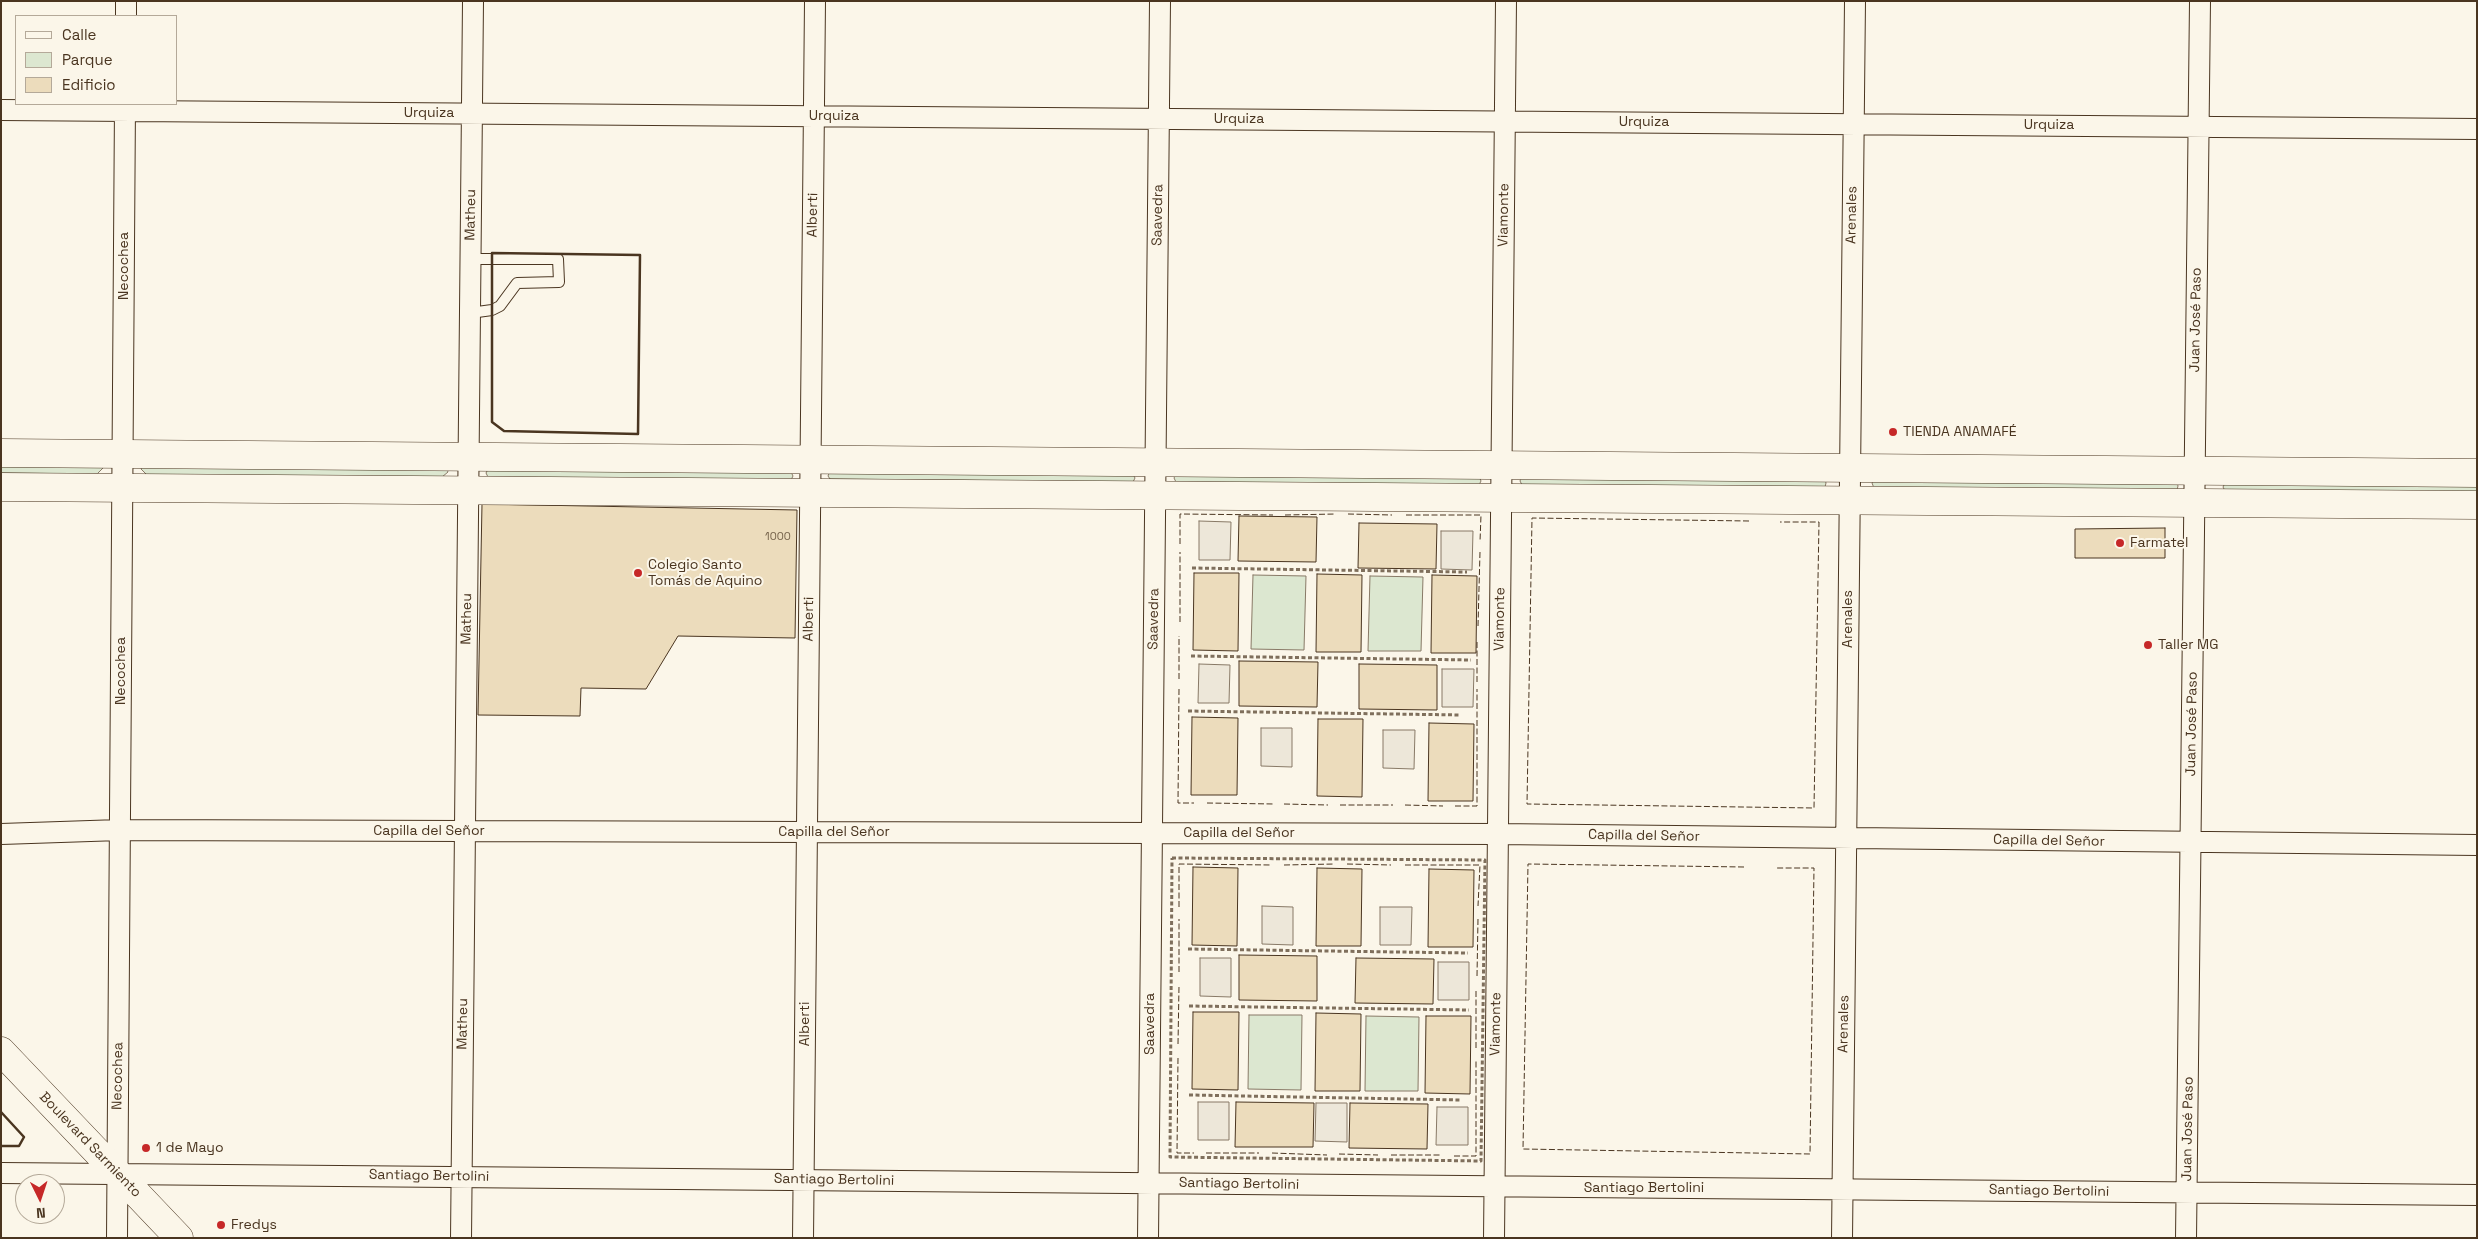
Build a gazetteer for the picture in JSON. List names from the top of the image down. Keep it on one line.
{"streets":{"main road":["Boulevard Sarmiento"],"street":["Urquiza","Matheu","Alberti","Saavedra","Viamonte","Arenales","Necochea","Juan José Paso","Capilla del Señor","Santiago Bertolini"]},"crossings":[["Urquiza","Matheu"],["Urquiza","Alberti"],["Urquiza","Saavedra"],["Urquiza","Viamonte"],["Urquiza","Arenales"],["Urquiza","Necochea"],["Urquiza","Juan José Paso"],["Matheu","Capilla del Señor"],["Matheu","Santiago Bertolini"],["Alberti","Capilla del Señor"],["Alberti","Santiago Bertolini"],["Saavedra","Capilla del Señor"],["Saavedra","Santiago Bertolini"],["Viamonte","Capilla del Señor"],["Viamonte","Santiago Bertolini"],["Arenales","Capilla del Señor"],["Arenales","Santiago Bertolini"],["Necochea","Capilla del Señor"],["Necochea","Boulevard Sarmiento"],["Necochea","Santiago Bertolini"],["Juan José Paso","Capilla del Señor"],["Juan José Paso","Santiago Bertolini"],["Boulevard Sarmiento","Santiago Bertolini"]],"places":["TIENDA ANAMAFÉ","Farmatel","Colegio Santo Tomás de Aquino","Taller MG","1 de Mayo","Fredys"],"house_numbers":["1000"],"legend":["Calle","Parque","Edificio"],"north":"bottom"}
